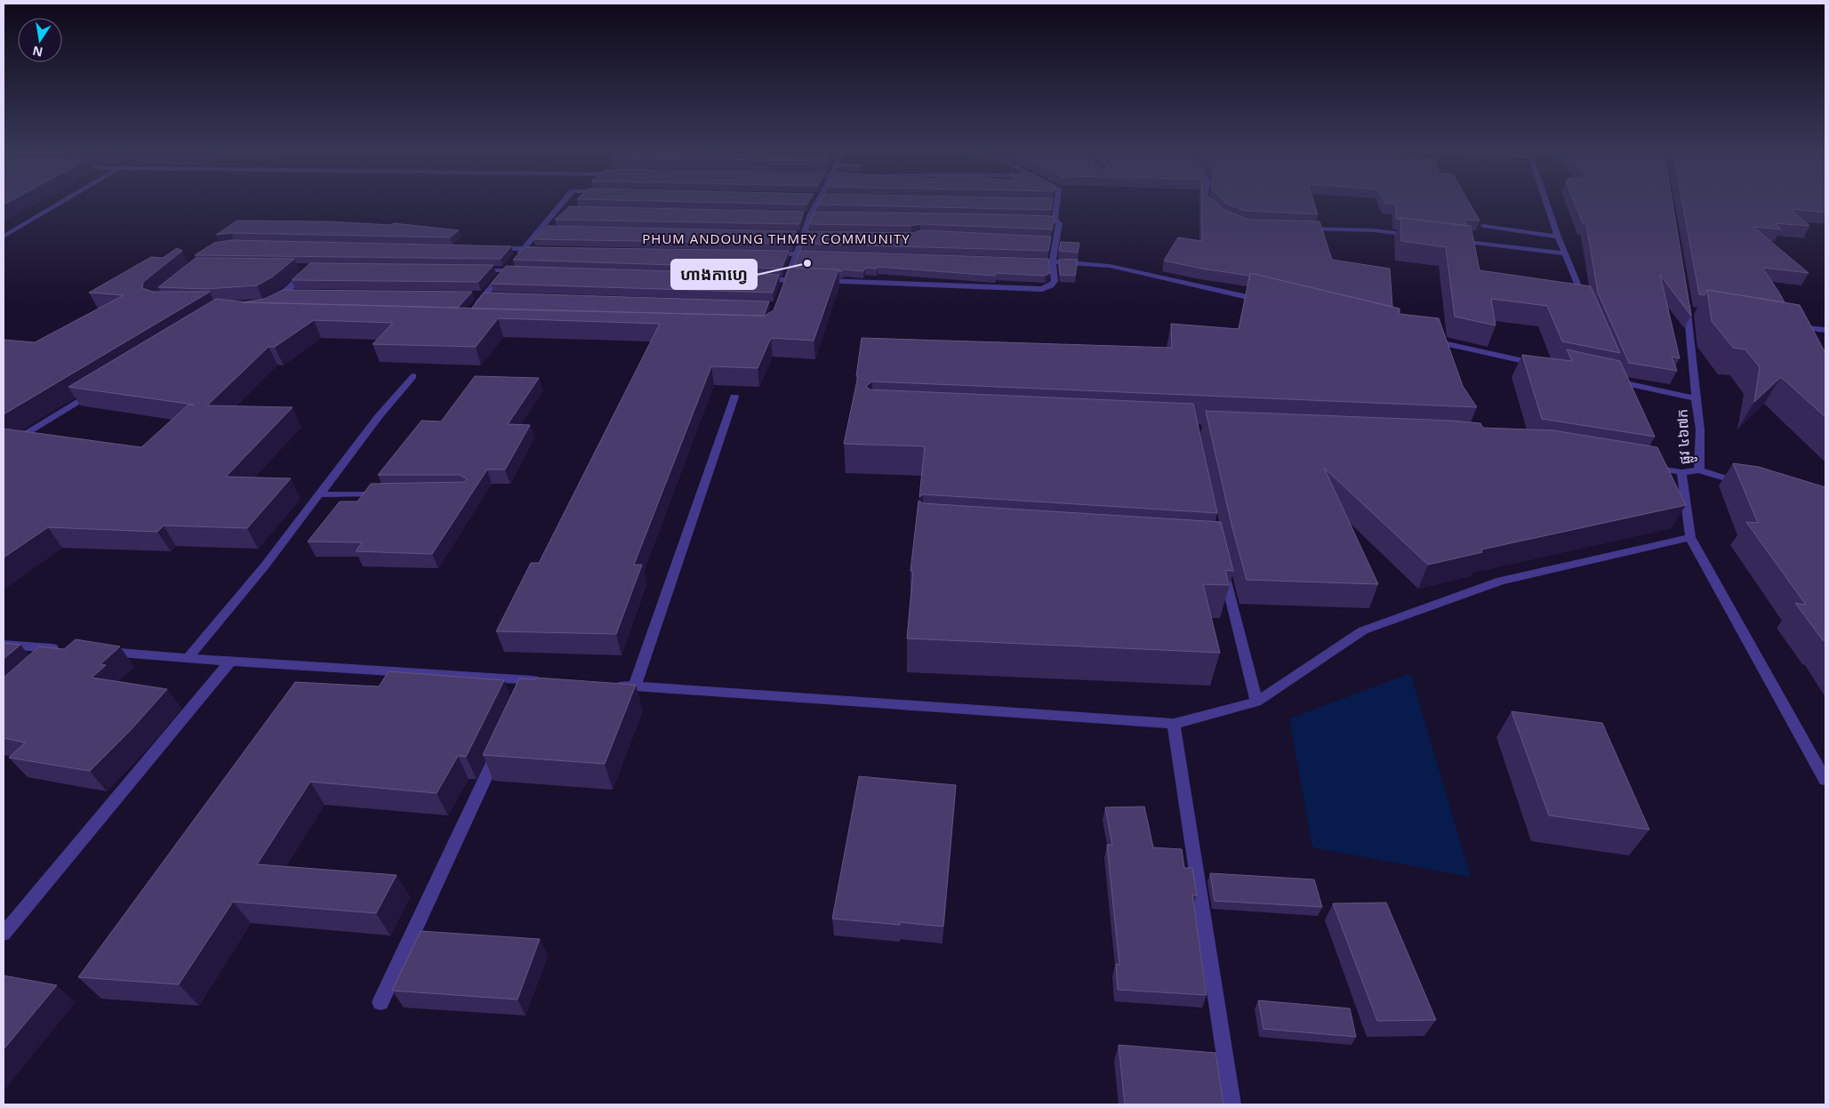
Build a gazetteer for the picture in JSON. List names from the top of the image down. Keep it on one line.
{"streets":{"street":["ផ្លូវ ៤៦៧ក"]},"districts":["PHUM ANDOUNG THMEY COMMUNITY"],"places":["ហាងកាហ្វេ"],"north":"bottom"}
